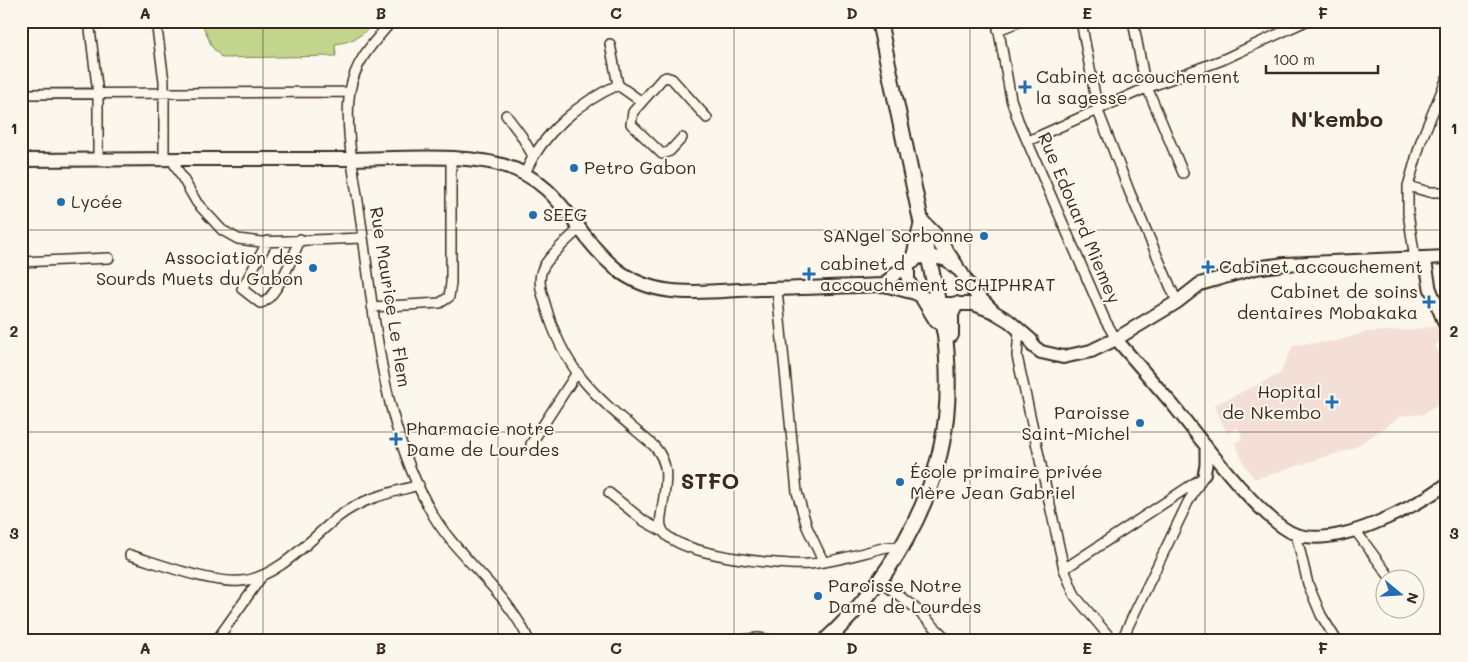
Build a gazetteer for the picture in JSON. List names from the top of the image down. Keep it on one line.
{"streets":{"street":["Rue Edouard Miemey","Rue Maurice Le Flem"]},"districts":["N'kembo","STFO"],"places":{"health":["Cabinet accouchement la sagesse","Cabinet accouchement","cabinet d accouchement SCHIPHRAT","Cabinet de soins dentaires Mobakaka","Hopital de Nkembo","Pharmacie notre Dame de Lourdes"],"other":["Petro Gabon","Lycée","SEEG","SANgel Sorbonne","Association des Sourds Muets du Gabon","Paroisse Saint-Michel","École primaire privée Mère Jean Gabriel","Paroisse Notre Dame de Lourdes"]},"scale_bar":"100 m","north":"right","grid":{"columns":["A","B","C","D","E","F"],"rows":["1","2","3"]}}
